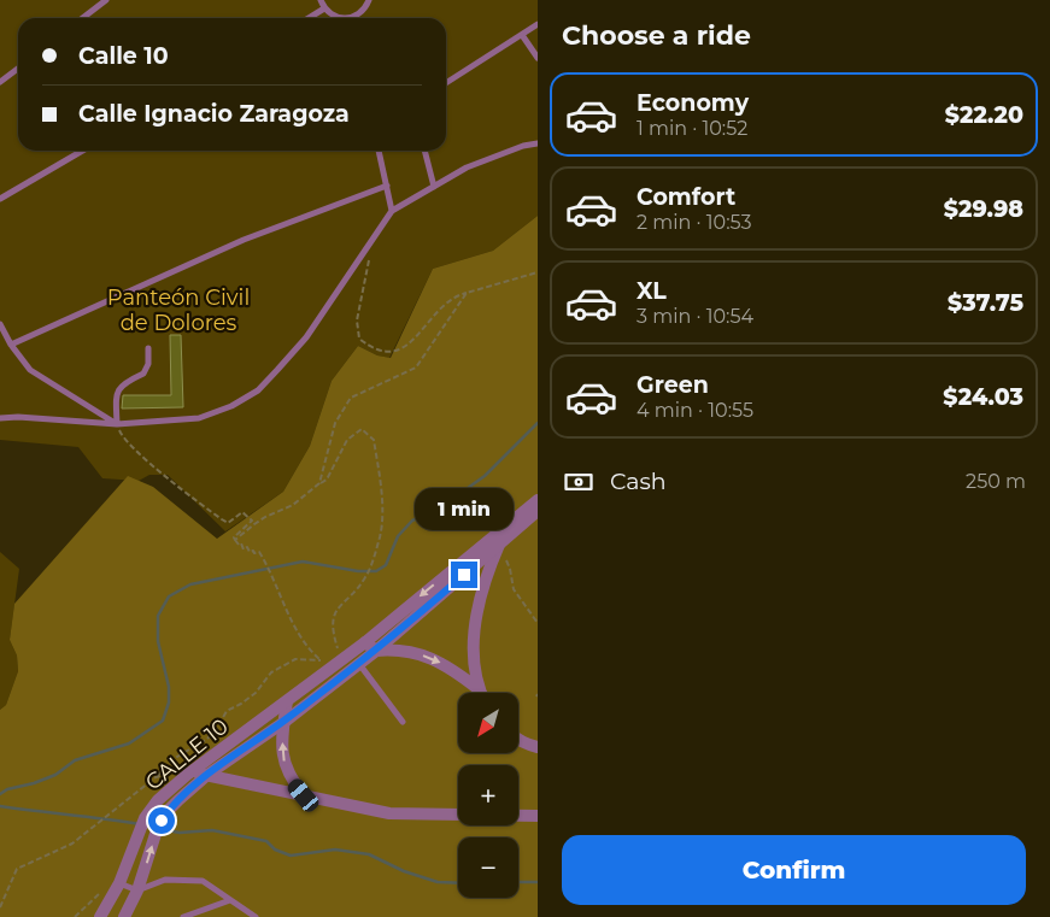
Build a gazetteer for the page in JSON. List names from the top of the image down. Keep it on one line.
{"streets":{"street":["CALLE 10"]},"parks":["Panteón Civil de Dolores"],"north":"bottom left","page":{"heading":"Choose a ride","banner":["Calle 10","Calle Ignacio Zaragoza"],"list":[{"name":"Economy","note":"1 min · 10:52","value":"$22.20"},{"name":"Comfort","note":"2 min · 10:53","value":"$29.98"},{"name":"XL","note":"3 min · 10:54","value":"$37.75"},{"name":"Green","note":"4 min · 10:55","value":"$24.03"}],"pay":["Cash","250 m"],"bubble":"1 min","map_buttons":["+","−"],"buttons":"Confirm"}}
